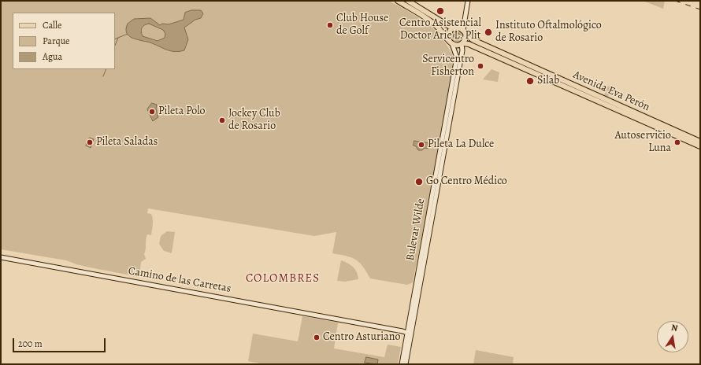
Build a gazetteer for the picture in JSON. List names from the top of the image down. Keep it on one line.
{"streets":{"main road":["Avenida Eva Perón","Bulevar Wilde","Camino de las Carretas"]},"crossings":[["Avenida Eva Perón","Bulevar Wilde"],["Bulevar Wilde","Camino de las Carretas"]],"districts":["COLOMBRES"],"places":["Centro Asistencial Doctor Arie L. Plit","Club House de Golf","Instituto Oftalmológico de Rosario","Servicentro Fisherton","Silab","Pileta Polo","Jockey Club de Rosario","Pileta Saladas","Autoservicio Luna","Pileta La Dulce","Go Centro Médico","Centro Asturiano"],"legend":["Calle","Parque","Agua"],"scale_bar":"200 m","north":"top"}
